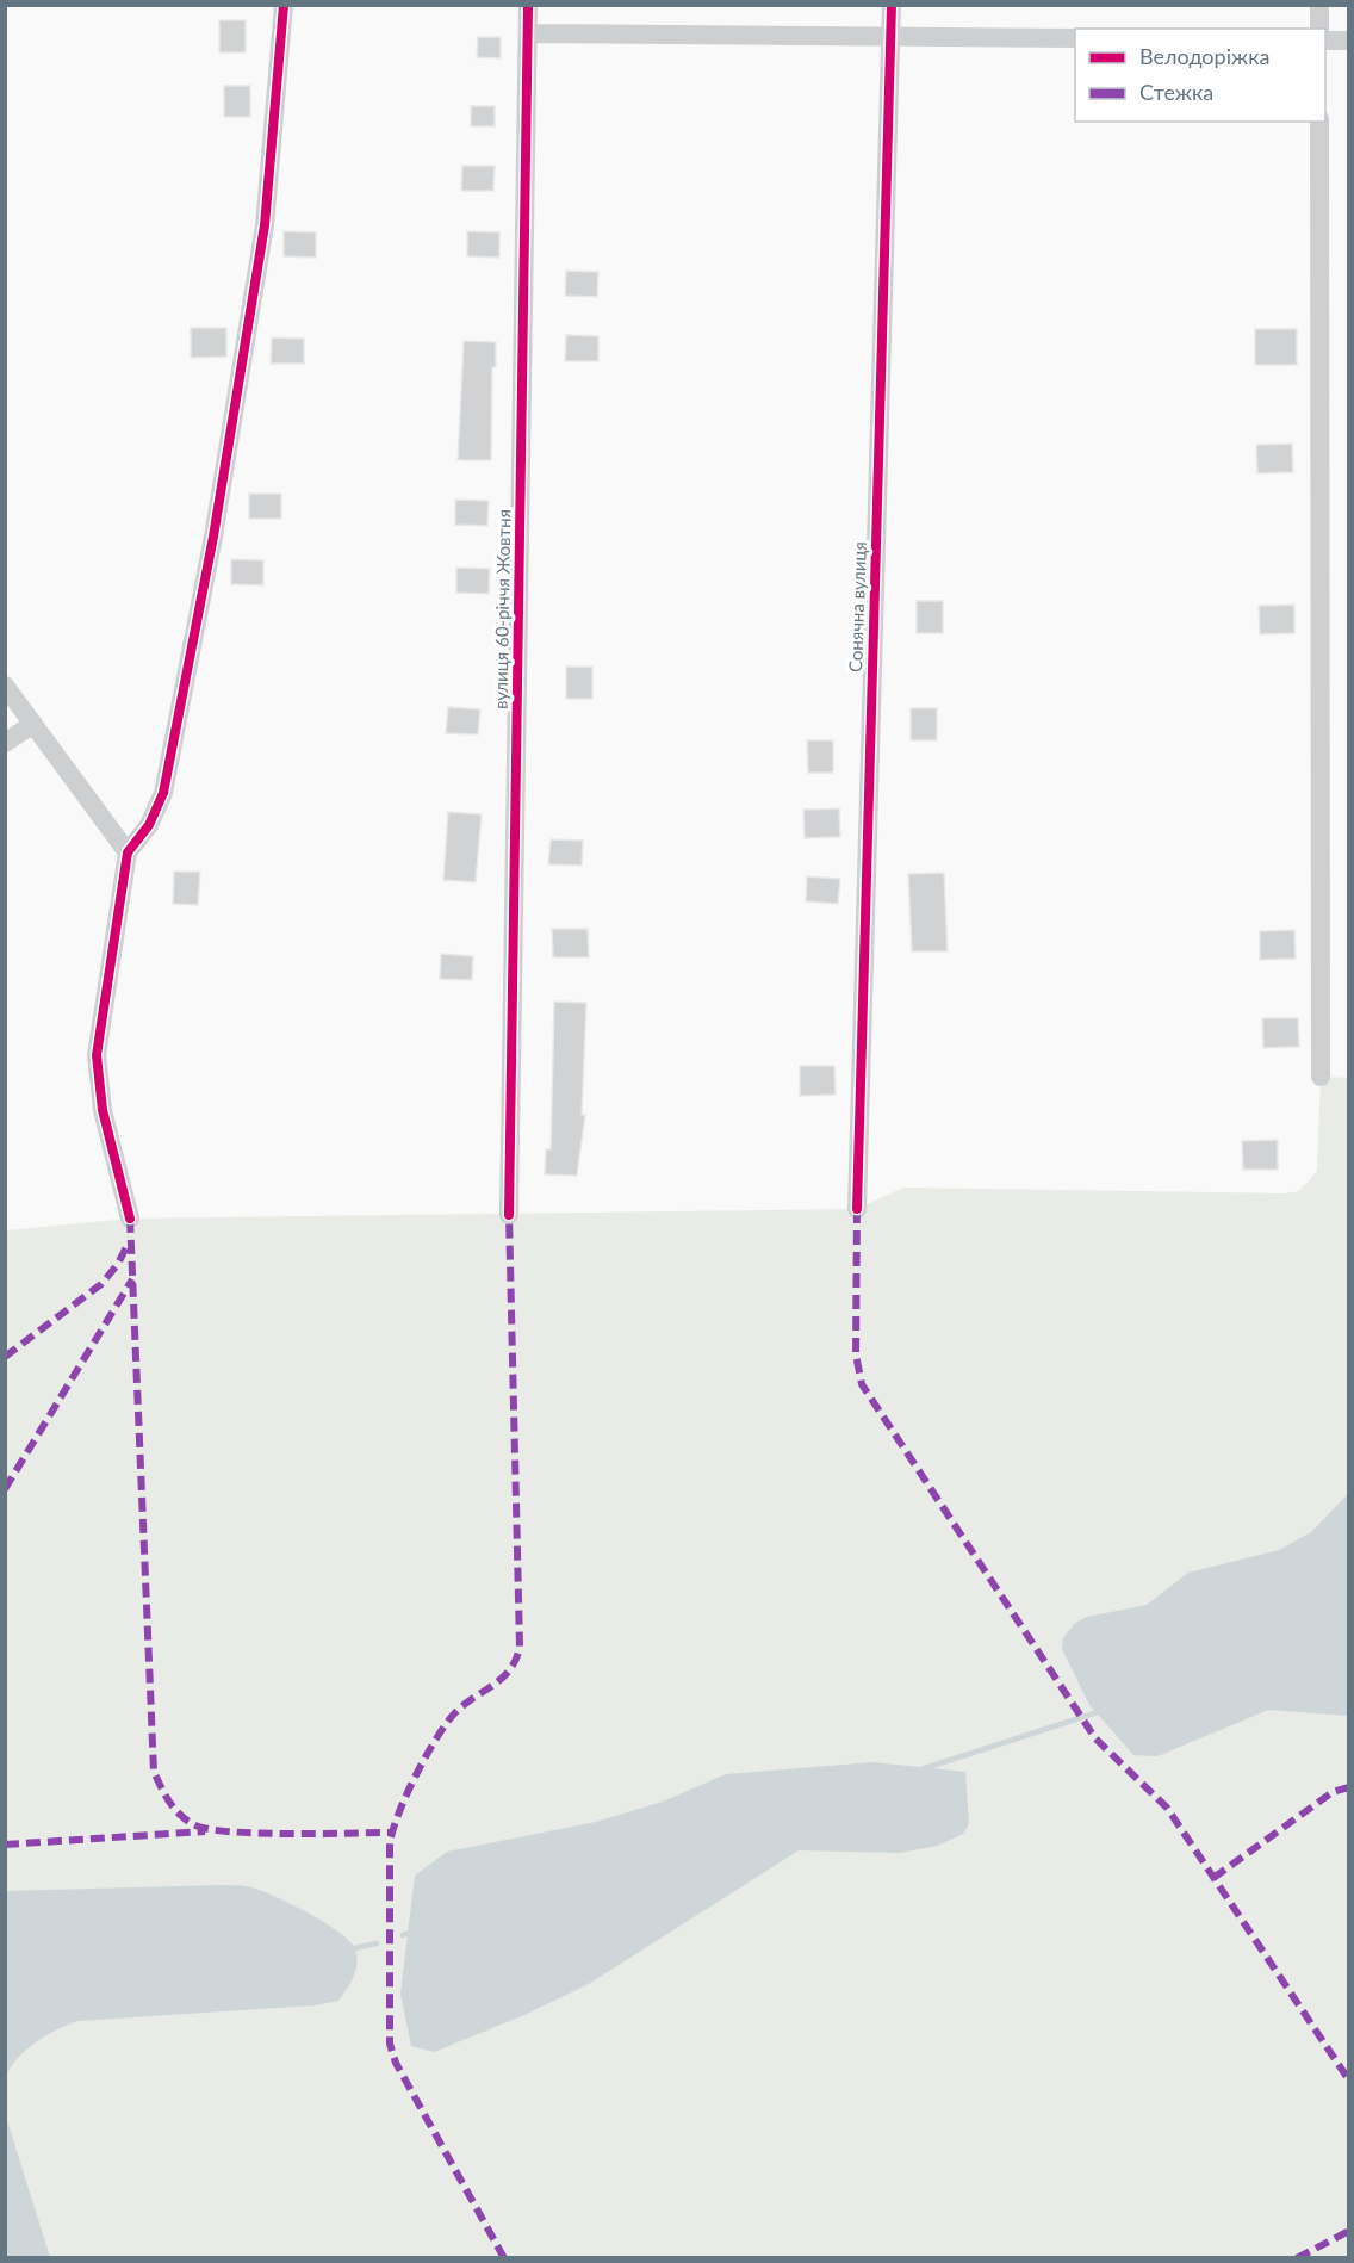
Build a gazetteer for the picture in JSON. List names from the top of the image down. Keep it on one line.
{"streets":{"street":["Сонячна вулиця","вулиця 60-річчя Жовтня"]},"legend":["Велодоріжка","Стежка"]}
